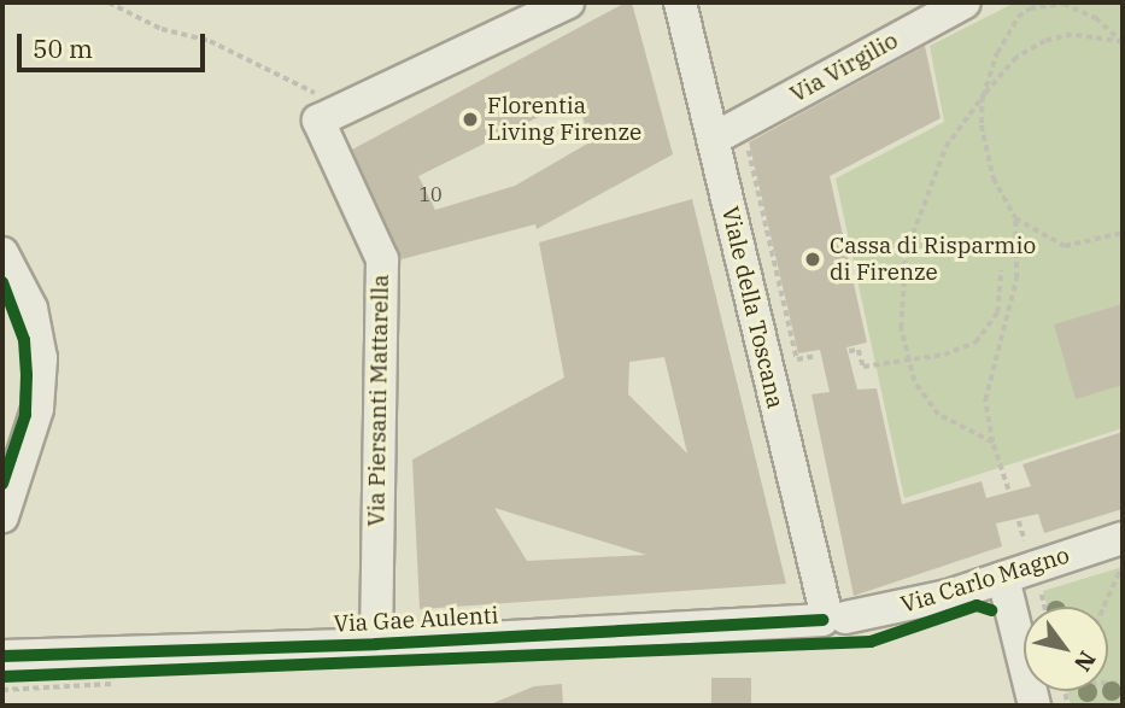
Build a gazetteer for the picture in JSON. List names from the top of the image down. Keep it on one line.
{"streets":{"street":["Via Virgilio","Viale della Toscana","Via Piersanti Mattarella","Via Carlo Magno","Via Gae Aulenti"]},"crossings":[["Via Virgilio","Viale della Toscana"],["Viale della Toscana","Via Carlo Magno"],["Viale della Toscana","Via Gae Aulenti"],["Via Piersanti Mattarella","Via Gae Aulenti"],["Via Carlo Magno","Via Gae Aulenti"]],"places":["Florentia Living Firenze","Cassa di Risparmio di Firenze"],"house_numbers":["10"],"scale_bar":"50 m","north":"bottom right"}
